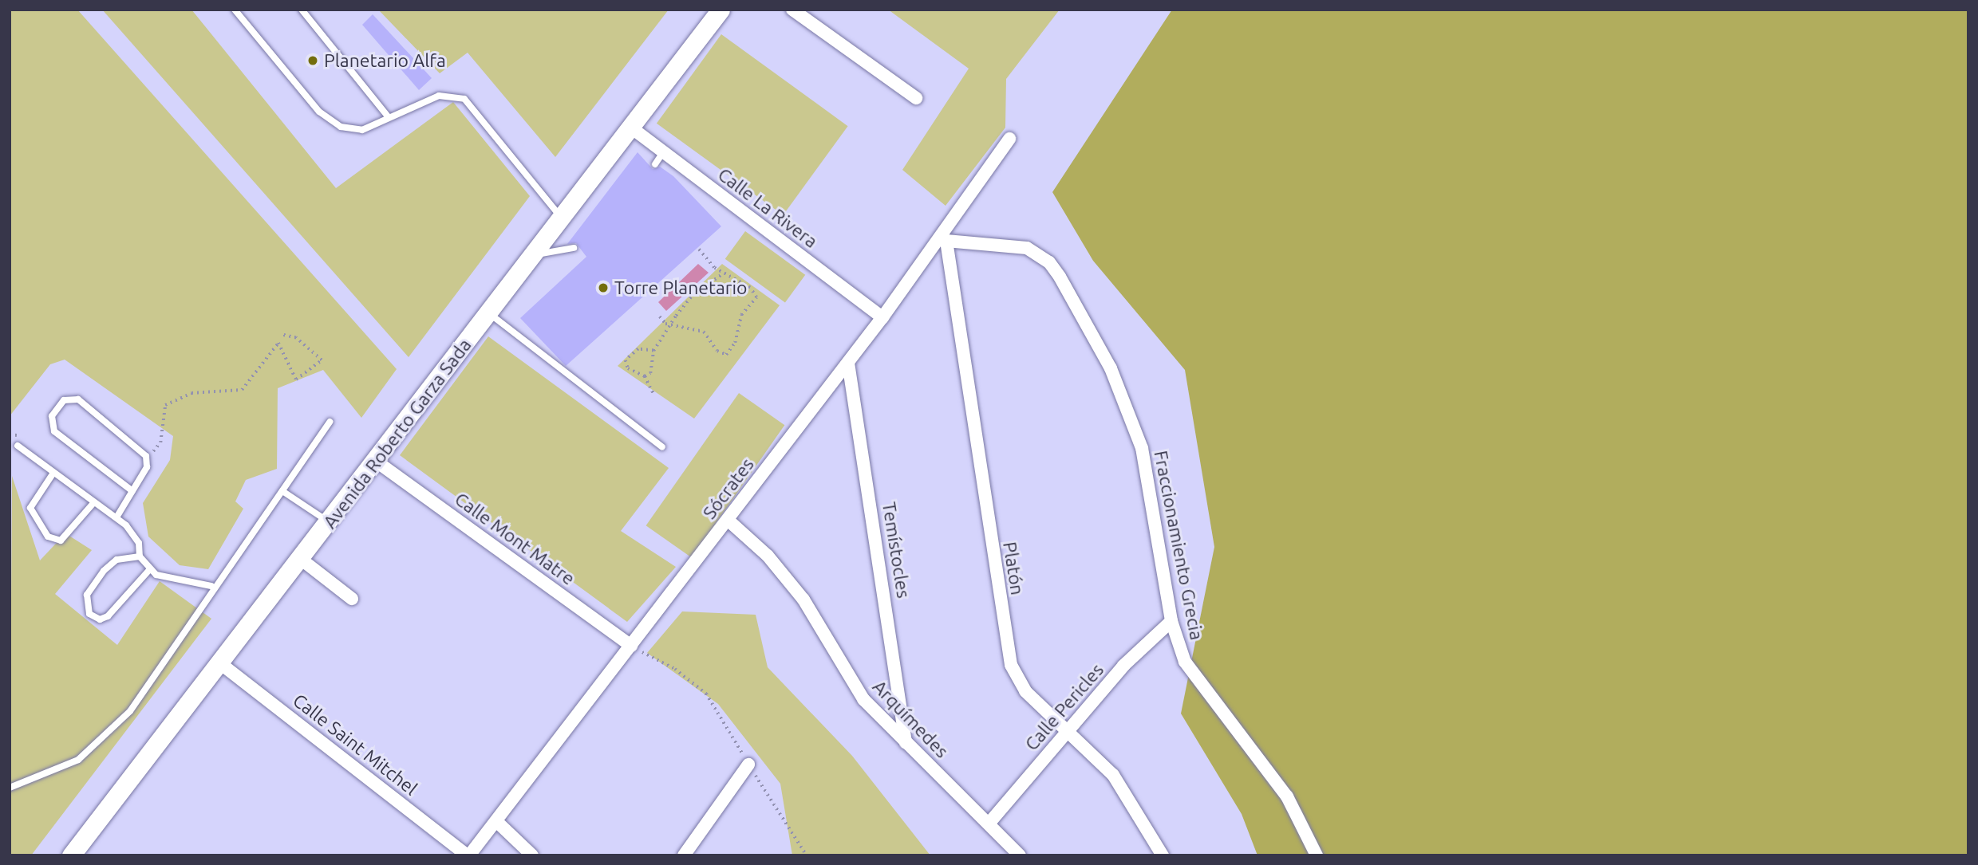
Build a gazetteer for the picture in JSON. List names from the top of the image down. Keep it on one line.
{"streets":{"street":["Calle La Rivera","Avenida Roberto Garza Sada","Sócrates","Calle Mont Matre","Fraccionamiento Grecia","Temístocles","Platón","Calle Pericles","Arquímedes","Calle Saint Mitchel"]},"crossings":[["Calle La Rivera","Avenida Roberto Garza Sada"],["Calle La Rivera","Sócrates"],["Avenida Roberto Garza Sada","Calle Mont Matre"],["Avenida Roberto Garza Sada","Calle Saint Mitchel"],["Sócrates","Calle Mont Matre"],["Sócrates","Fraccionamiento Grecia"],["Sócrates","Temístocles"],["Sócrates","Platón"],["Sócrates","Arquímedes"],["Sócrates","Calle Saint Mitchel"],["Fraccionamiento Grecia","Platón"],["Fraccionamiento Grecia","Calle Pericles"],["Temístocles","Arquímedes"],["Platón","Calle Pericles"],["Calle Pericles","Arquímedes"]],"places":["Planetario Alfa","Torre Planetario"]}
